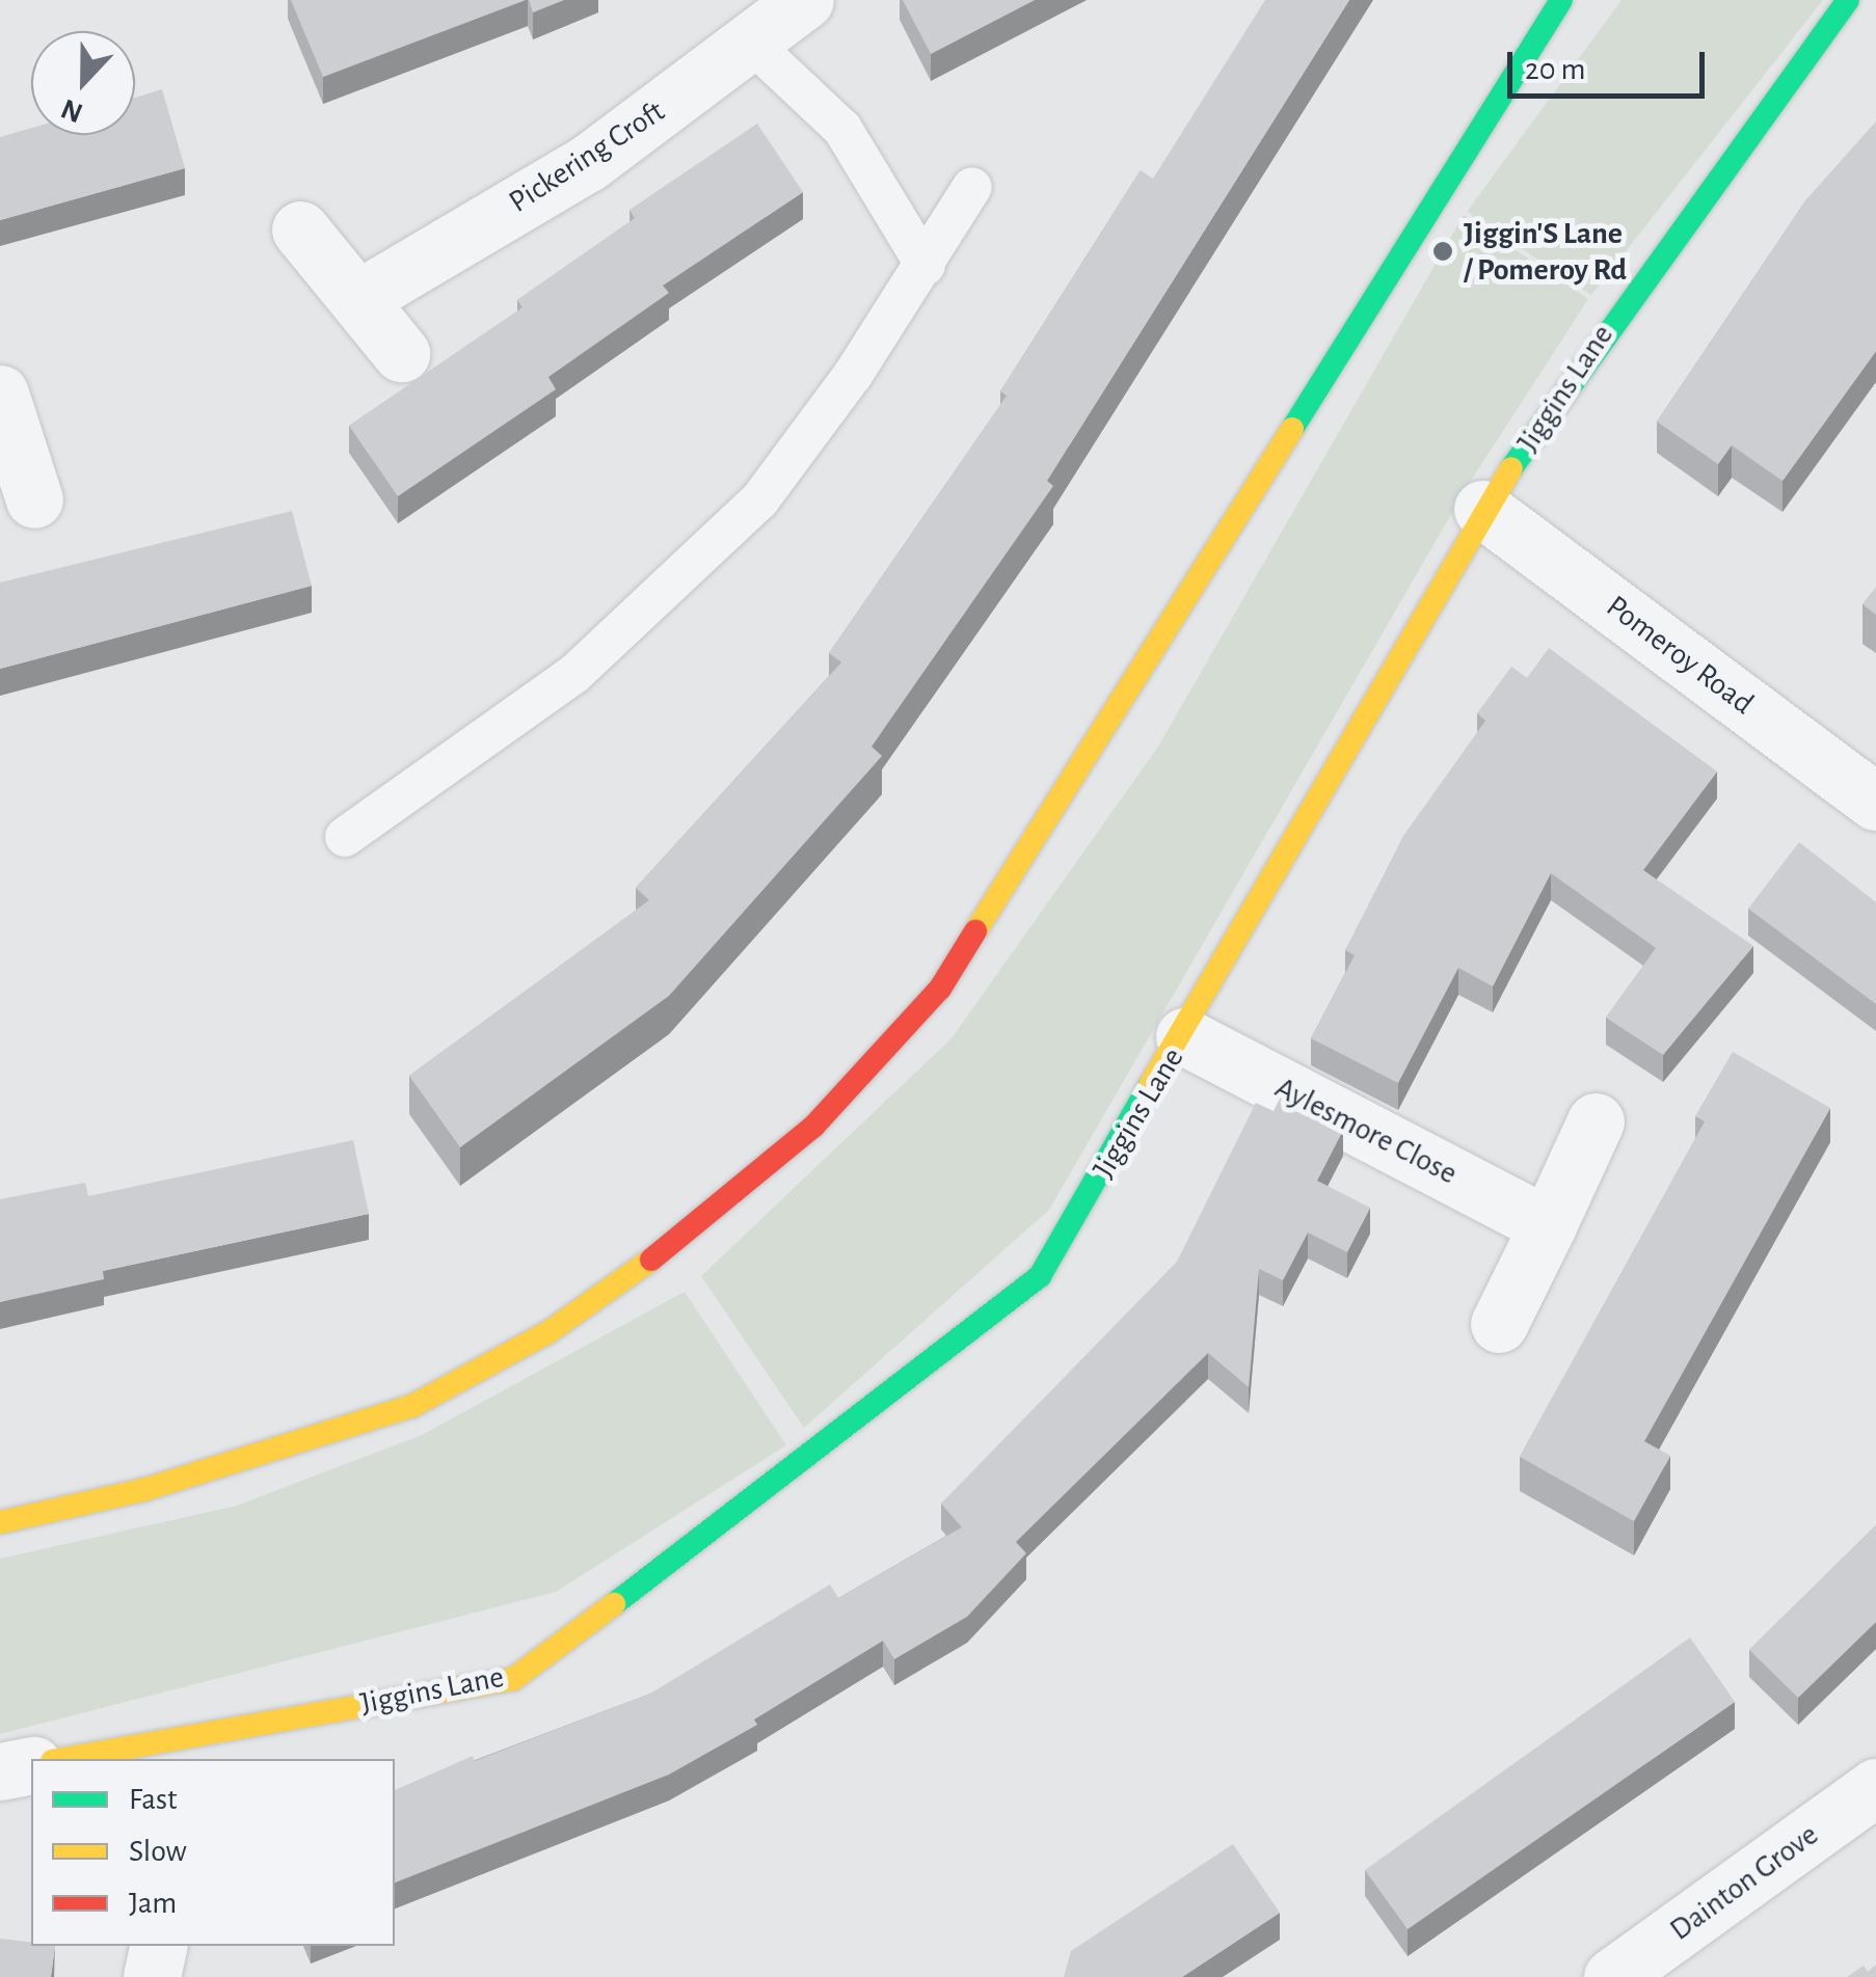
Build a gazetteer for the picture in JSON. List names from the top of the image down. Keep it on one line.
{"streets":{"street":["Pickering Croft","Jiggins Lane","Pomeroy Road","Aylesmore Close","Dainton Grove"]},"crossings":[["Jiggins Lane","Pomeroy Road"],["Jiggins Lane","Aylesmore Close"]],"places":["Jiggin'S Lane / Pomeroy Rd"],"legend":["Fast","Slow","Jam"],"scale_bar":"20 m","north":"bottom"}
